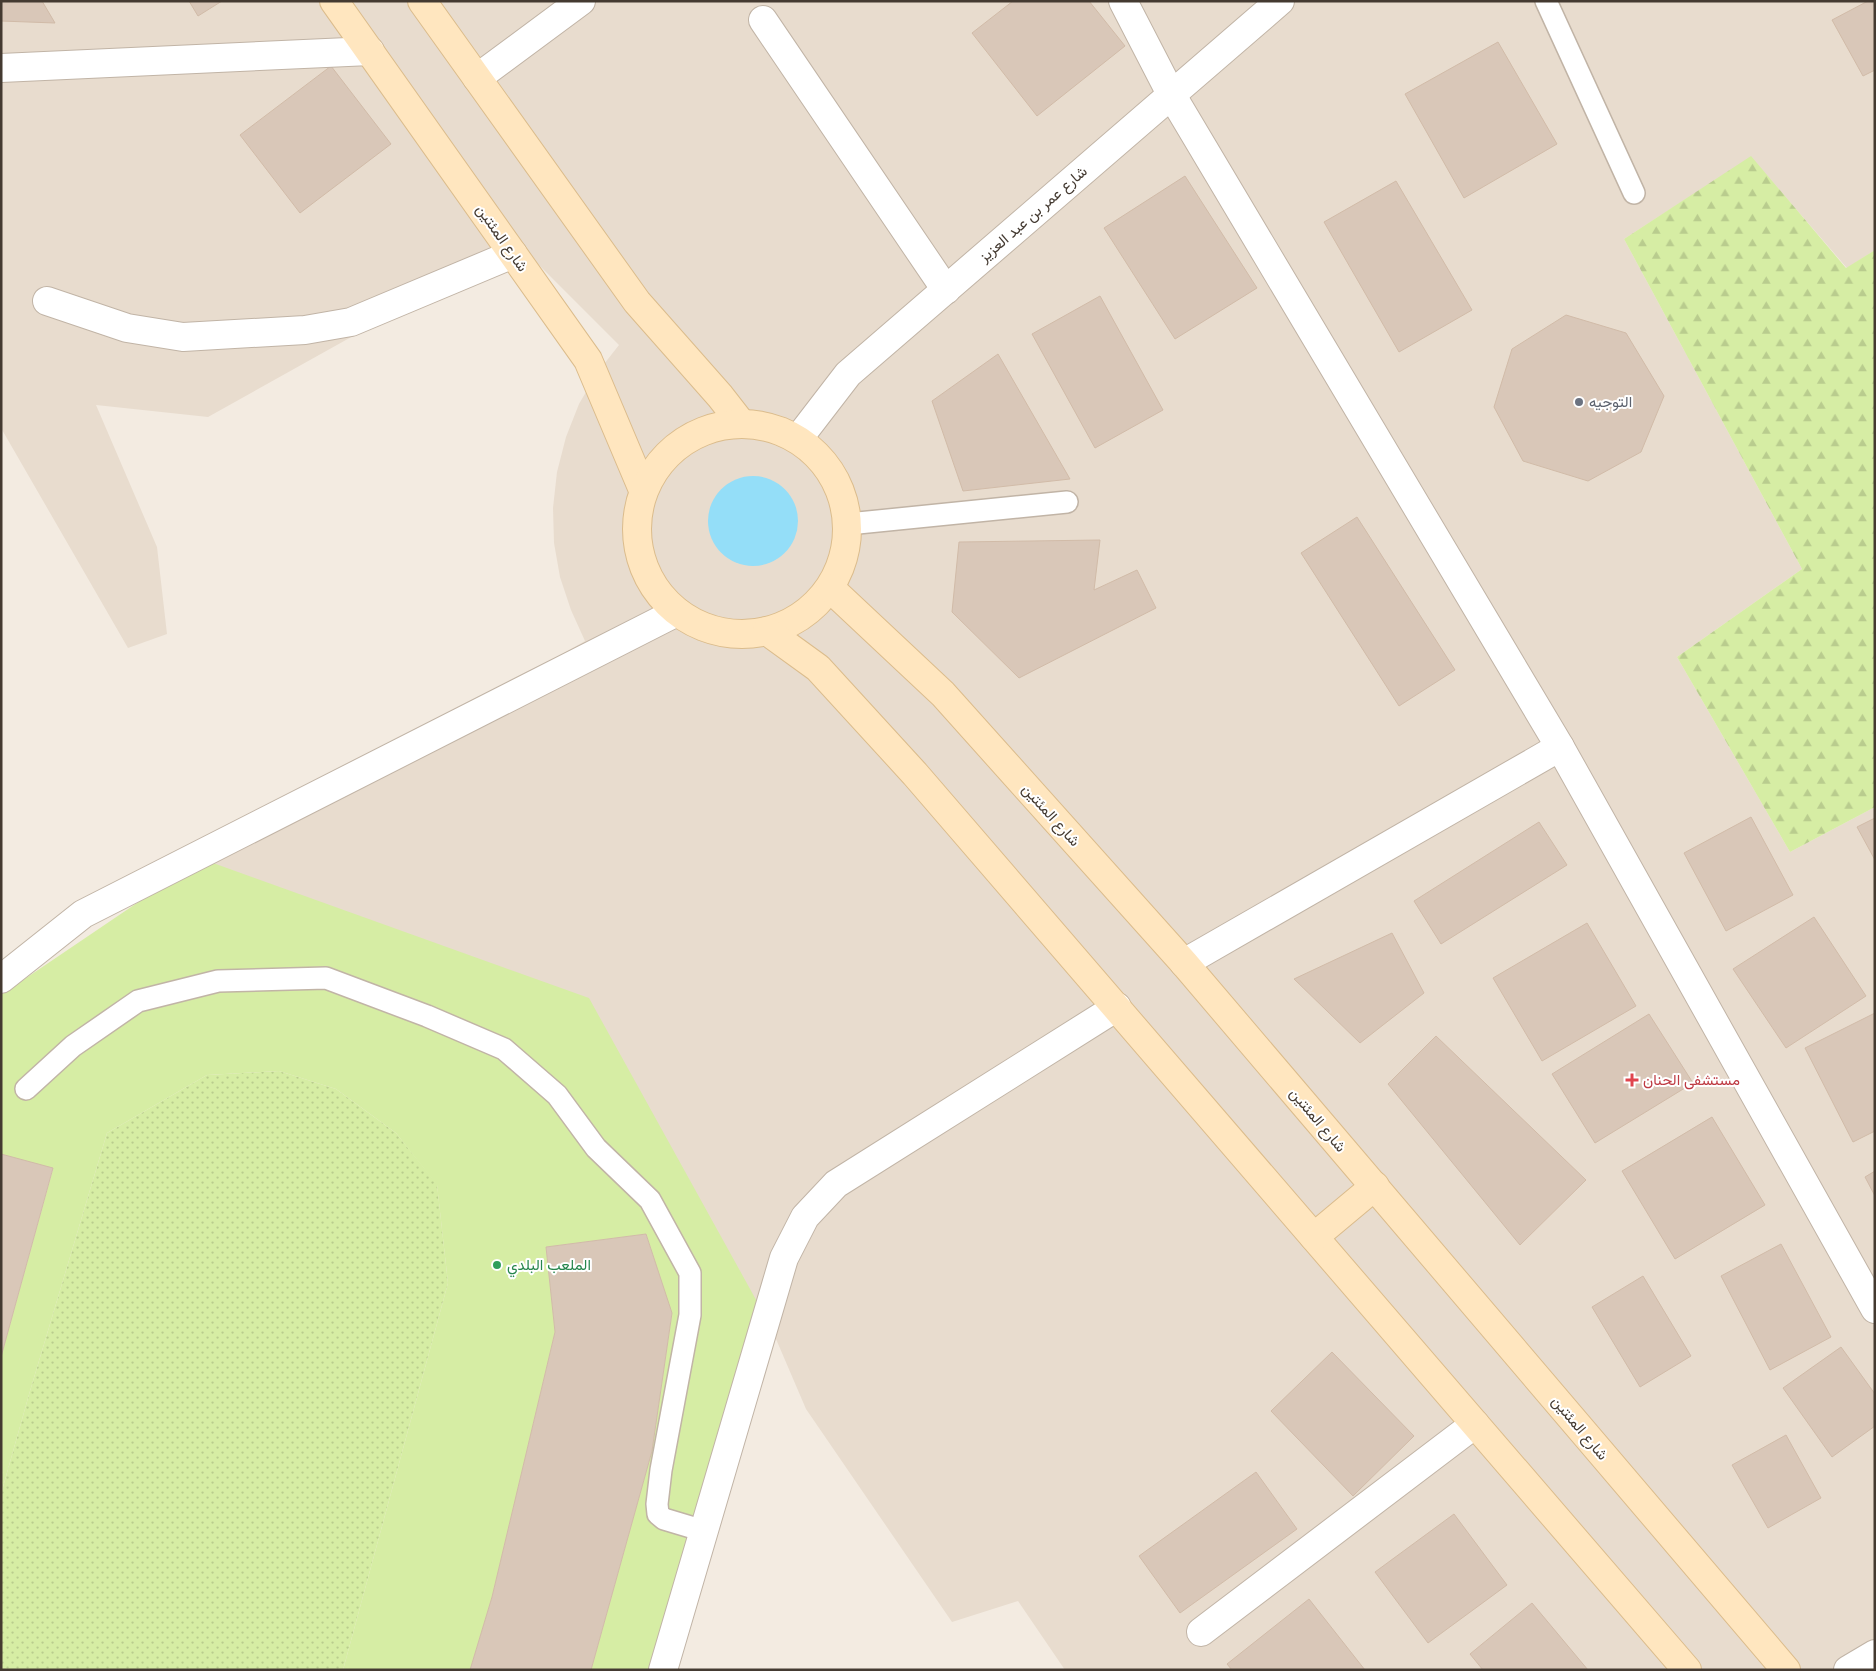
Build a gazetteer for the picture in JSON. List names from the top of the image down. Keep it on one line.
{"streets":{"street":["شارع عمر بن عبد العزيز","شارع المئتين"]},"places":{"other":["التوجيه","الملعب البلدي"],"health":["مستشفى الحنان"]}}
